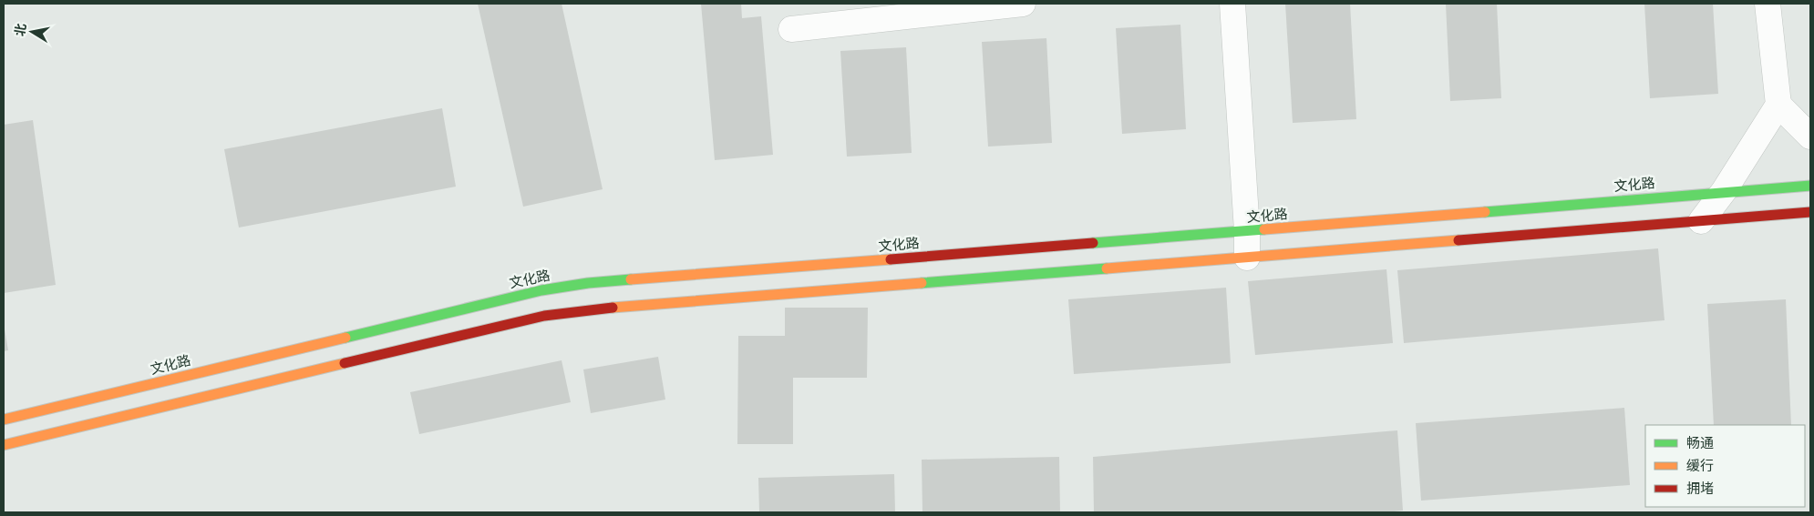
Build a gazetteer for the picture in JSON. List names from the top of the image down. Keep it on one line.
{"streets":{"street":["文化路"]},"legend":["畅通","缓行","拥堵"],"north":"left"}
